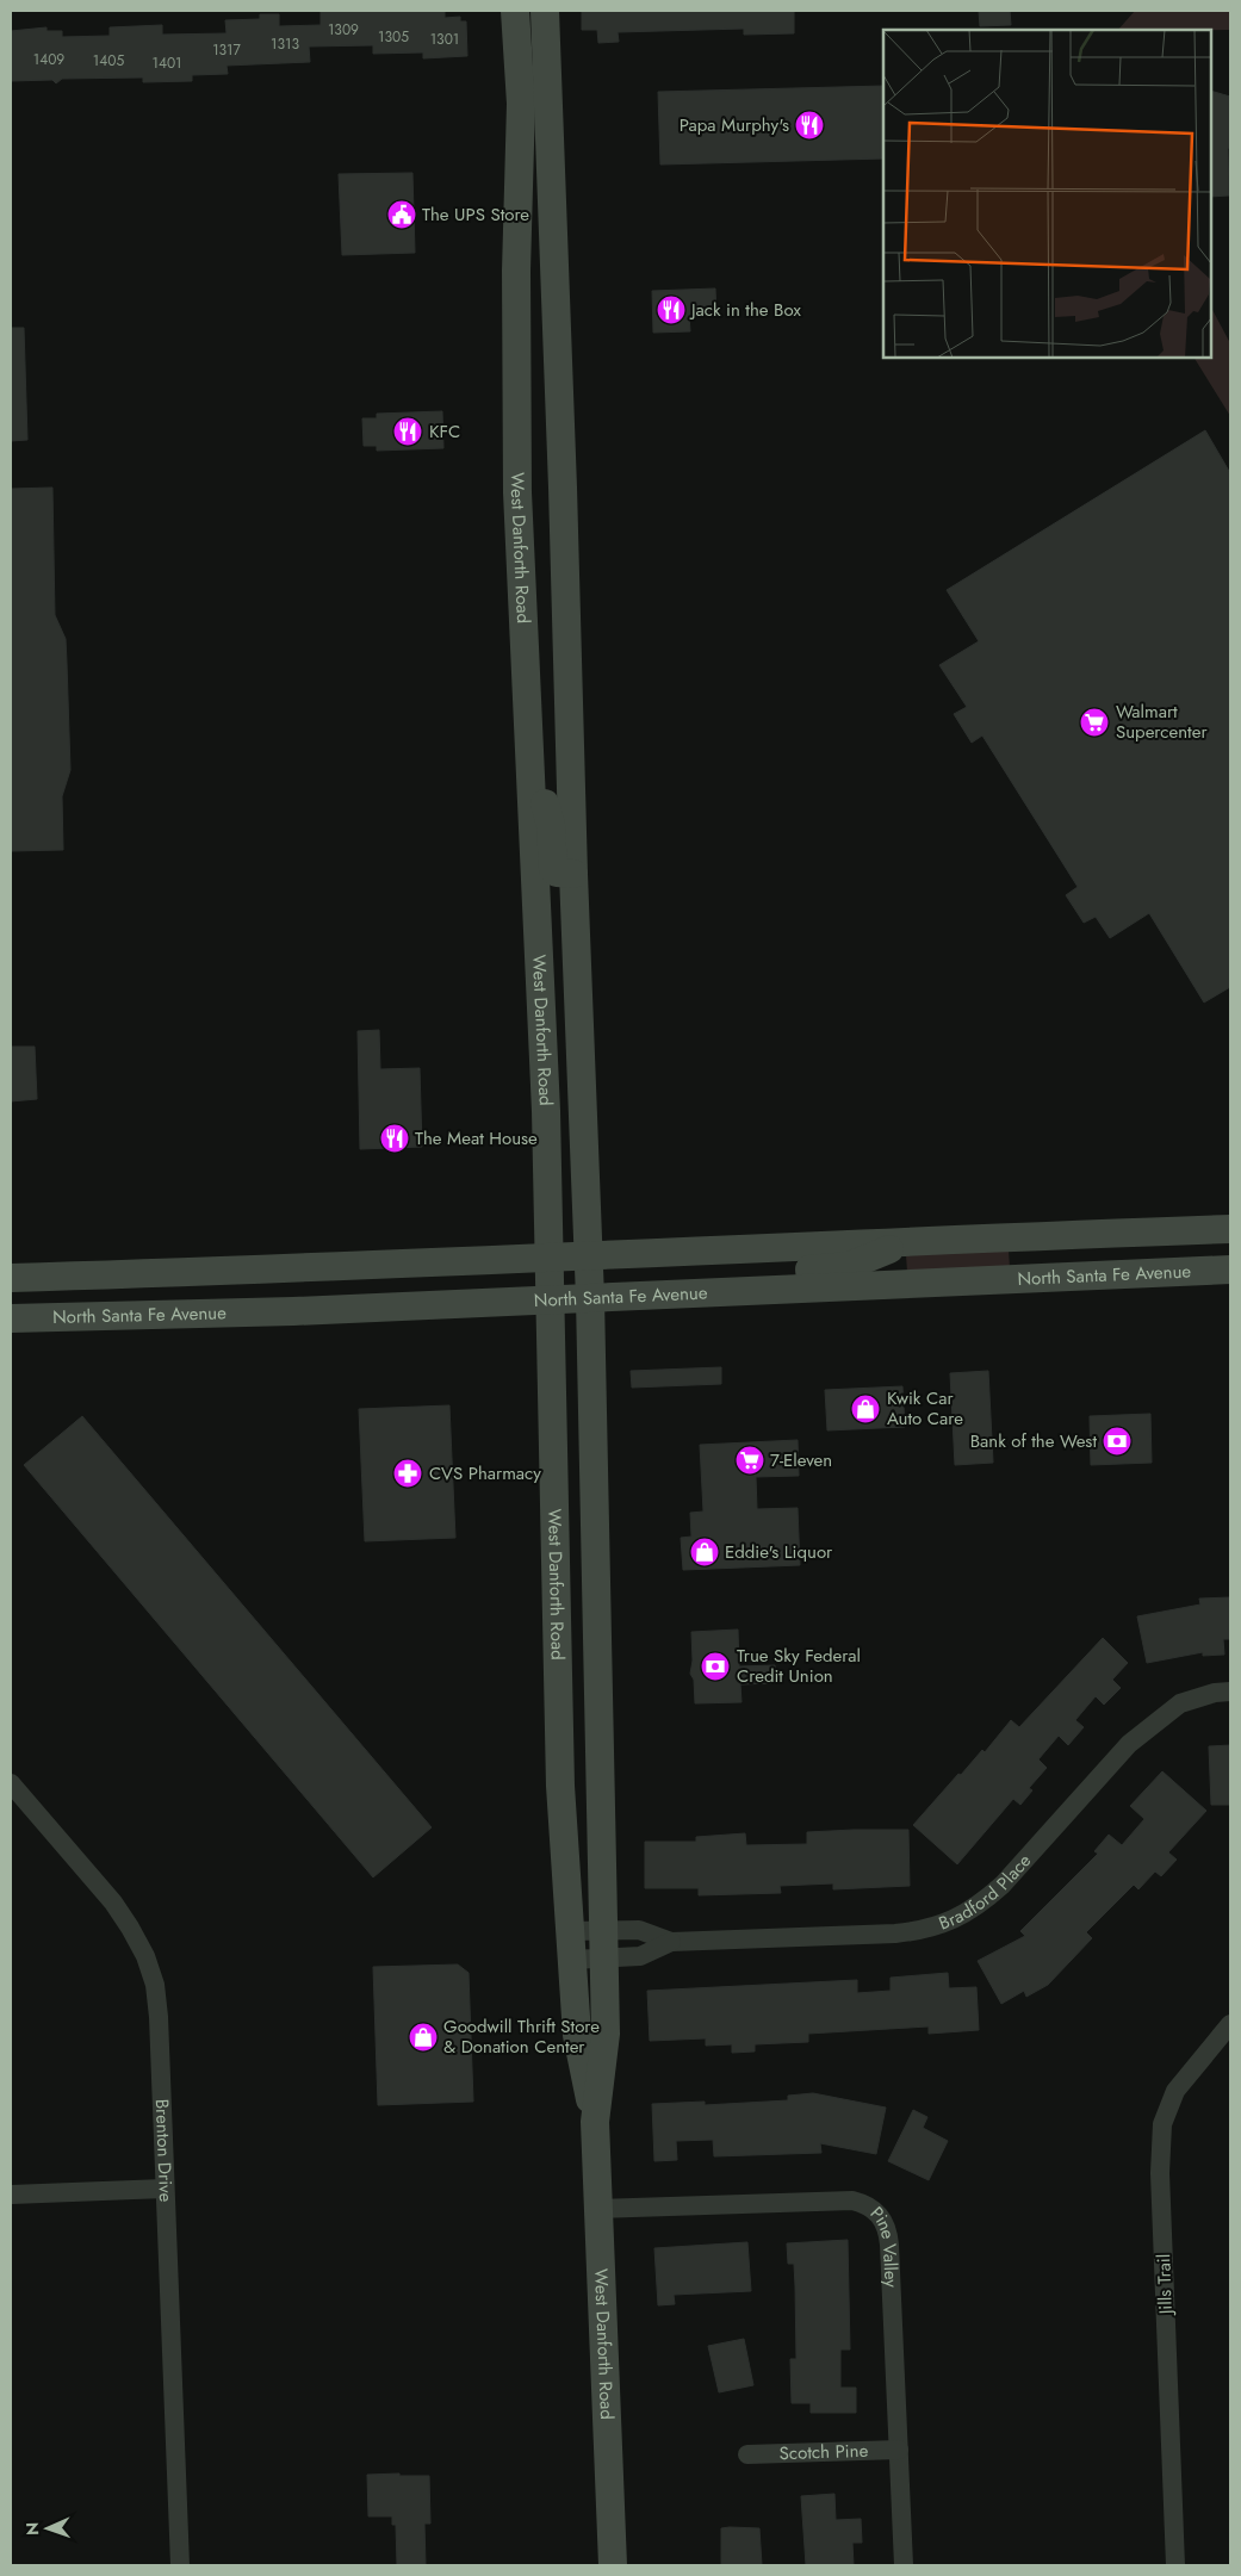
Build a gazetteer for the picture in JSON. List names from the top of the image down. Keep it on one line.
{"streets":{"main road":["West Danforth Road","North Santa Fe Avenue"],"street":["Bradford Place","Brenton Drive","Pine Valley","Jills Trail","Scotch Pine"]},"crossings":[["West Danforth Road","North Santa Fe Avenue"],["West Danforth Road","Bradford Place"],["West Danforth Road","Pine Valley"],["Pine Valley","Scotch Pine"]],"places":{"restaurant":["Papa Murphy's","Jack in the Box","KFC","The Meat House"],"public building":["The UPS Store"],"supermarket":["Walmart Supercenter","7-Eleven"],"shop":["Kwik Car Auto Care","Eddie's Liquor","Goodwill Thrift Store & Donation Center"],"bank":["Bank of the West","True Sky Federal Credit Union"],"pharmacy":["CVS Pharmacy"]},"house_numbers":["1309","1305","1301","1313","1317","1409","1405","1401"],"north":"left"}
